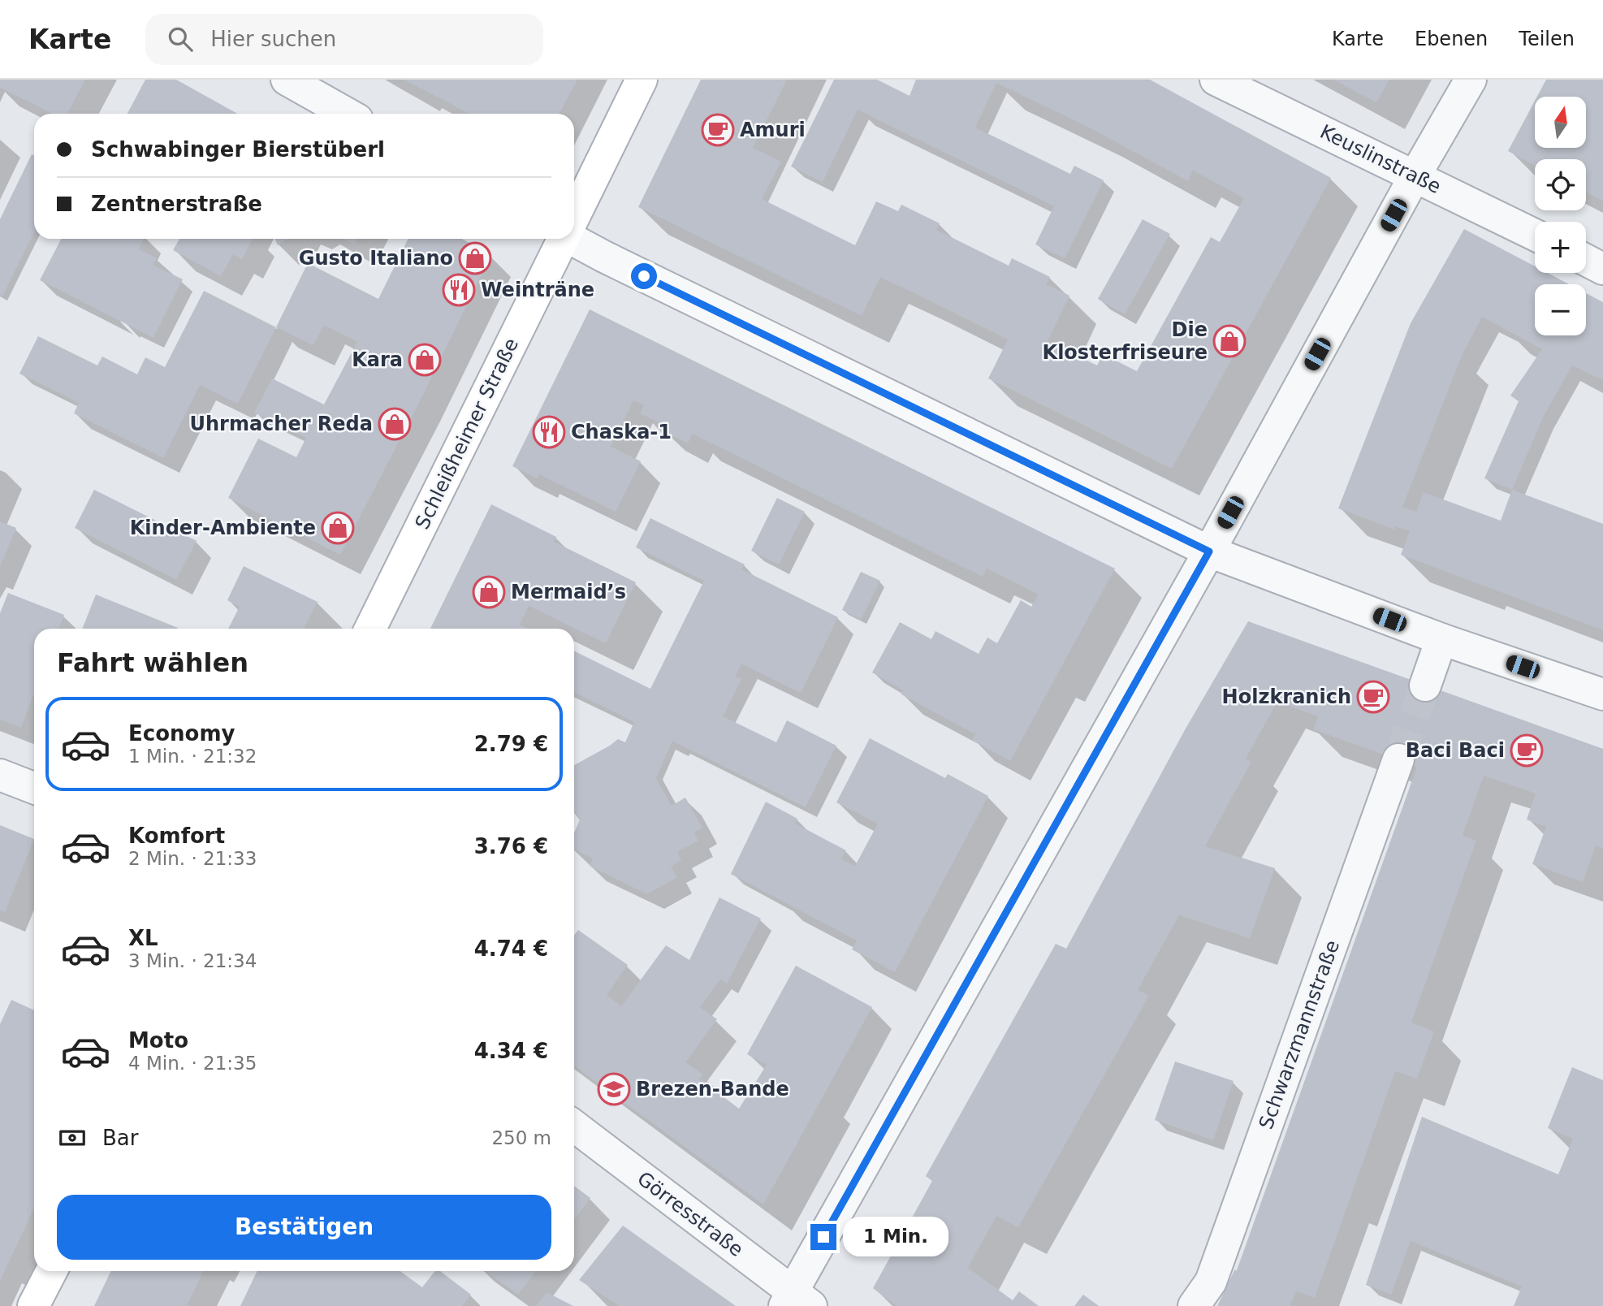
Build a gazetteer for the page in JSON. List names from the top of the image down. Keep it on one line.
{"streets":{"main road":["Schleißheimer Straße"],"street":["Keuslinstraße","Schwarzmannstraße","Görresstraße"]},"places":{"cafe":["Amuri","Holzkranich","Baci Baci"],"shop":["Gusto Italiano","Die Klosterfriseure","Kara","Uhrmacher Reda","Kinder-Ambiente","Mermaid’s"],"restaurant":["Weinträne","Chaska-1"],"school or university":["Brezen-Bande"]},"north":"top","page":{"header":"Karte","search":"Hier suchen","nav":["Karte","Ebenen","Teilen"],"map_buttons":["+","−"],"banner":["Schwabinger Bierstüberl","Zentnerstraße"],"heading":"Fahrt wählen","list":[{"name":"Economy","note":"1 Min. · 21:32","value":"2.79 €"},{"name":"Komfort","note":"2 Min. · 21:33","value":"3.76 €"},{"name":"XL","note":"3 Min. · 21:34","value":"4.74 €"},{"name":"Moto","note":"4 Min. · 21:35","value":"4.34 €"}],"pay":["Bar","250 m"],"buttons":"Bestätigen","bubble":"1 Min."}}
